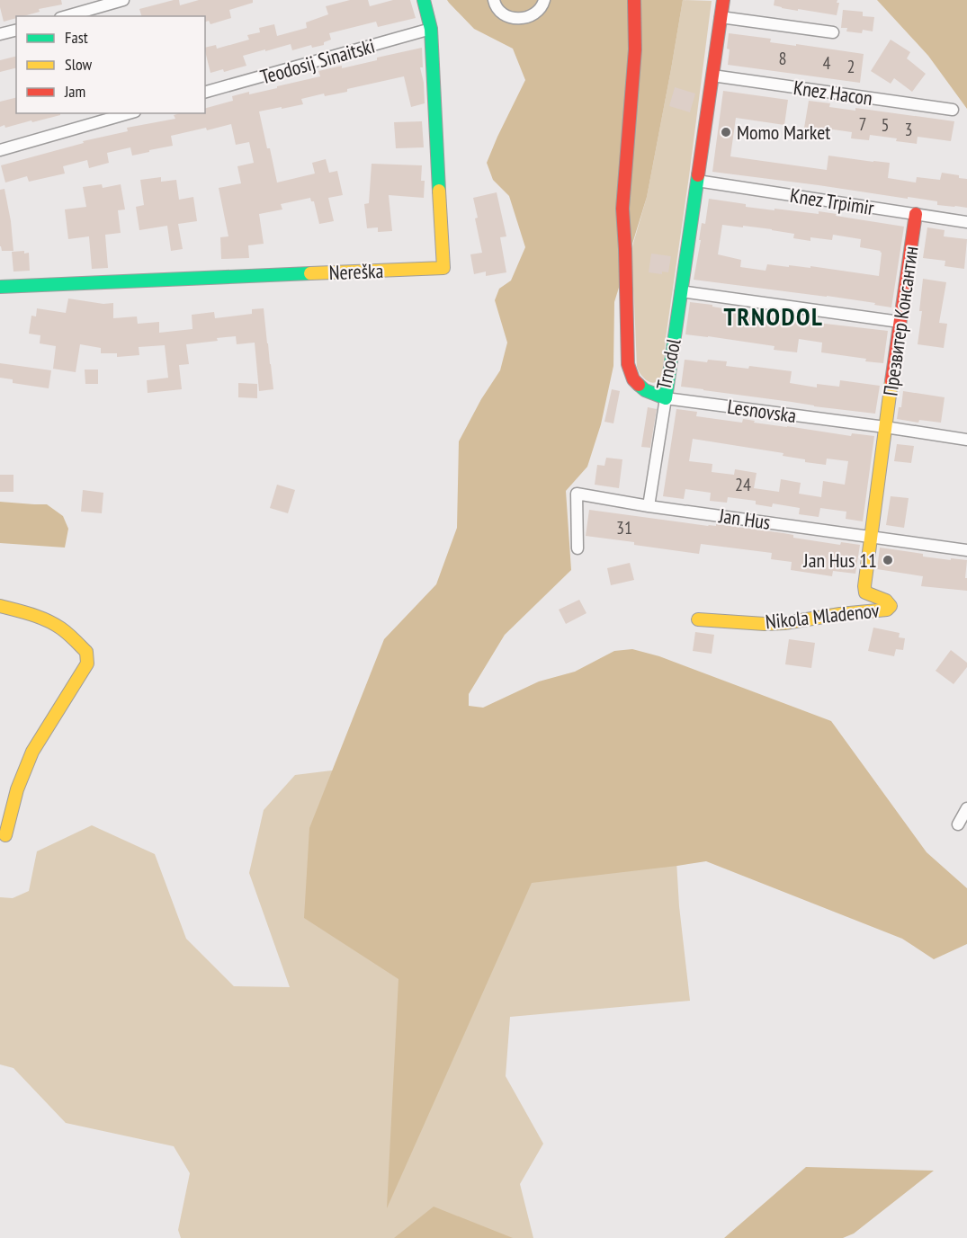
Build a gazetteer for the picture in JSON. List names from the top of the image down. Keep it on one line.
{"streets":{"street":["Teodosij Sinaitski","Knez Hacon","Knez Trpimir","Nereška","Презвитер Консантин","Trnodol","Lesnovska","Jan Hus","Nikola Mladenov"]},"crossings":[["Teodosij Sinaitski","Nereška"],["Knez Hacon","Trnodol"],["Knez Trpimir","Презвитер Консантин"],["Knez Trpimir","Trnodol"],["Презвитер Консантин","Lesnovska"],["Презвитер Консантин","Jan Hus"],["Презвитер Консантин","Nikola Mladenov"],["Trnodol","Lesnovska"],["Jan Hus","Nikola Mladenov"]],"districts":["TRNODOL"],"places":["Momo Market","Jan Hus 11"],"house_numbers":["8","4","2","7","5","3","24","31"],"legend":["Fast","Slow","Jam"]}
